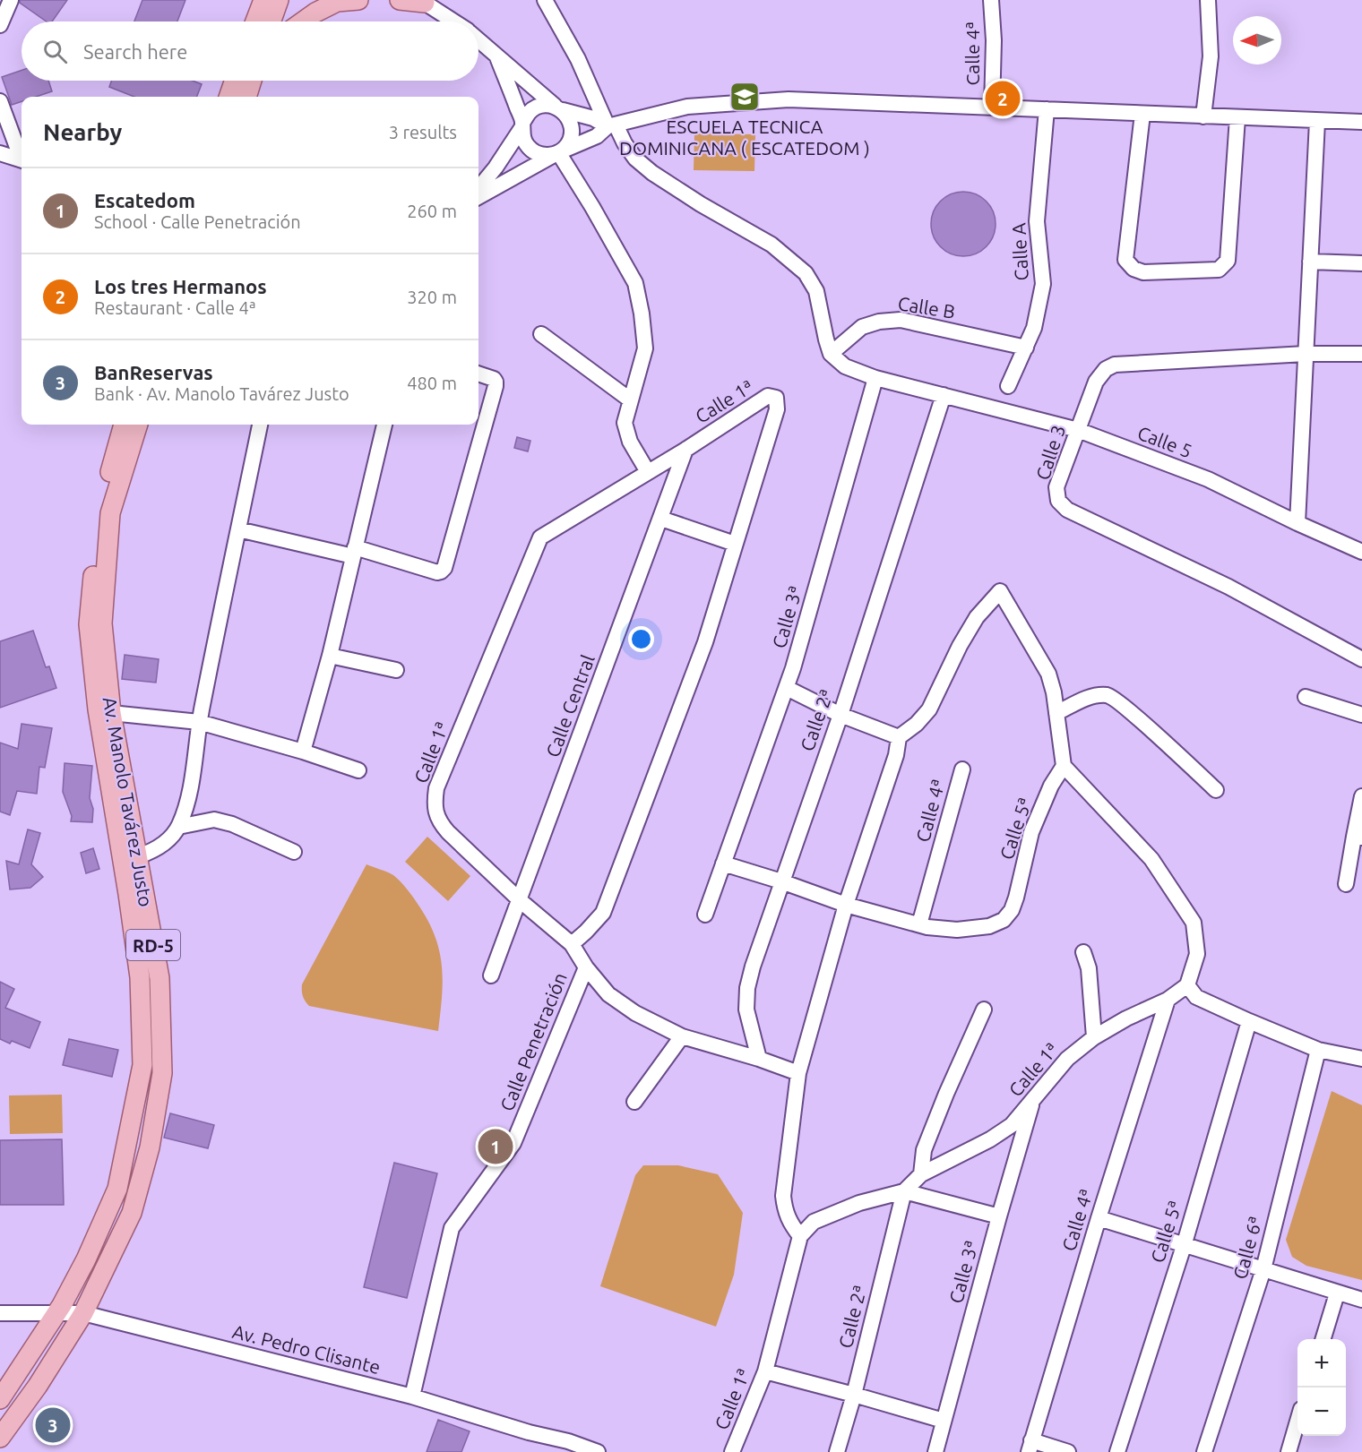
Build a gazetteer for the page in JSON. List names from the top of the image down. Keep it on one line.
{"streets":{"main road":["Av. Manolo Tavárez Justo","RD-5"],"street":["Calle 4ª","Calle A","Calle B","Calle 1ª","Calle 5","Calle 3","Calle 3ª","Calle Central","Calle 2ª","Calle 5ª","Calle Penetración","Calle 6ª","Av. Pedro Clisante"]},"crossings":[["Calle 4ª","Calle 1ª"],["Calle 4ª","Calle 5ª"],["Calle A","Calle B"],["Calle B","Calle 5"],["Calle 1ª","Calle 3ª"],["Calle 1ª","Calle Central"],["Calle 1ª","Calle 2ª"],["Calle 1ª","Calle Penetración"],["Calle 5","Calle 3"],["Calle 5","Calle 3ª"],["Calle 5","Calle 2ª"],["Av. Manolo Tavárez Justo","Av. Pedro Clisante"],["Calle Penetración","Av. Pedro Clisante"]],"places":{"school or university":["ESCUELA TECNICA DOMINICANA ( ESCATEDOM )"]},"north":"left","page":{"search":"Search here","pins":["2","1","3"],"heading":["Nearby","3 results"],"list":[{"mark":"1","name":"Escatedom","note":"School · Calle Penetración","value":"260 m"},{"mark":"2","name":"Los tres Hermanos","note":"Restaurant · Calle 4ª","value":"320 m"},{"mark":"3","name":"BanReservas","note":"Bank · Av. Manolo Tavárez Justo","value":"480 m"}],"map_buttons":["+","−"]}}
